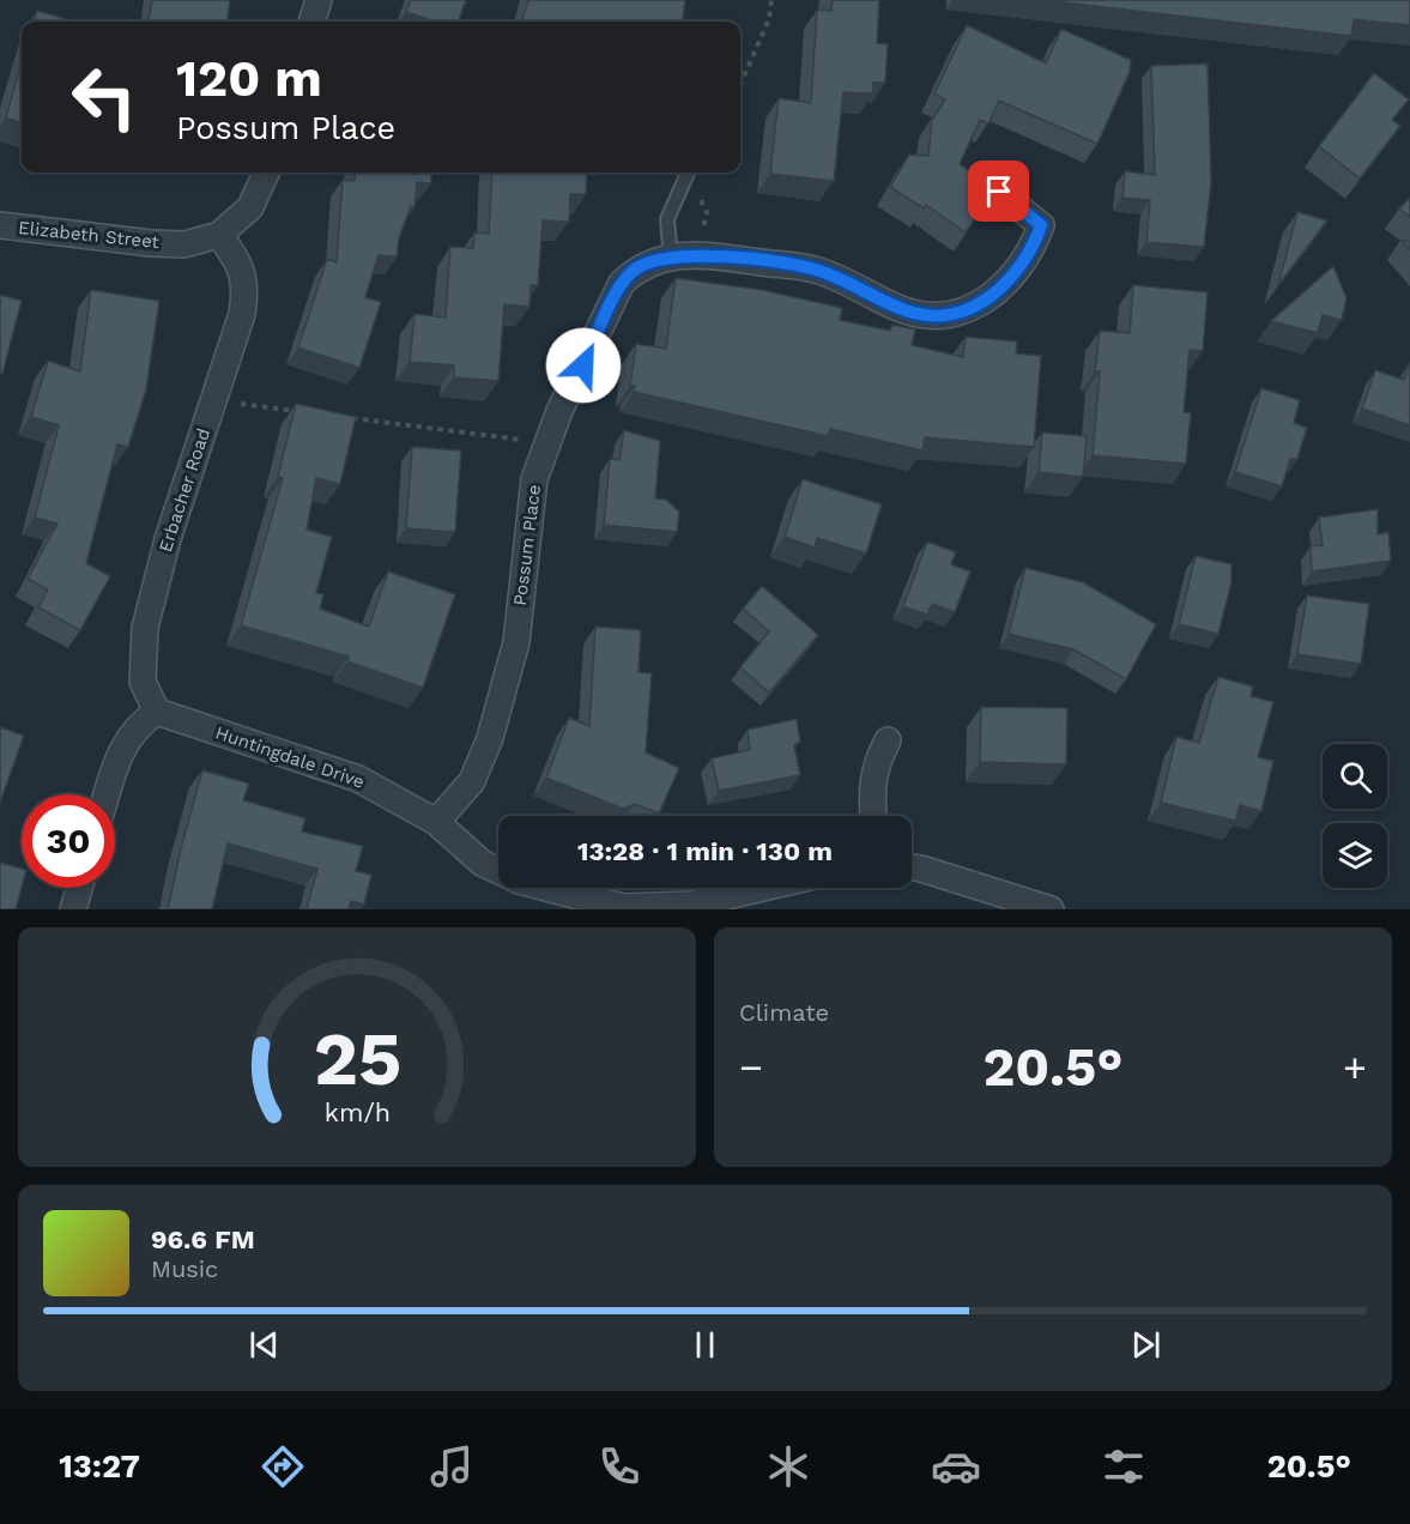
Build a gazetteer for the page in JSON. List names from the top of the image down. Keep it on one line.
{"streets":{"street":["Elizabeth Street","Erbacher Road","Possum Place","Huntingdale Drive"]},"crossings":[["Elizabeth Street","Erbacher Road"],["Erbacher Road","Huntingdale Drive"],["Possum Place","Huntingdale Drive"]],"page":{"turn":["120 m","Possum Place"],"limit":"30","trip":"13:28 · 1 min · 130 m","tile":"Climate","heat":["−","20.5°","+"],"song":["96.6 FM","Music"],"tabs":["13:27","20.5°"],"gauge":["25","km/h"]}}
